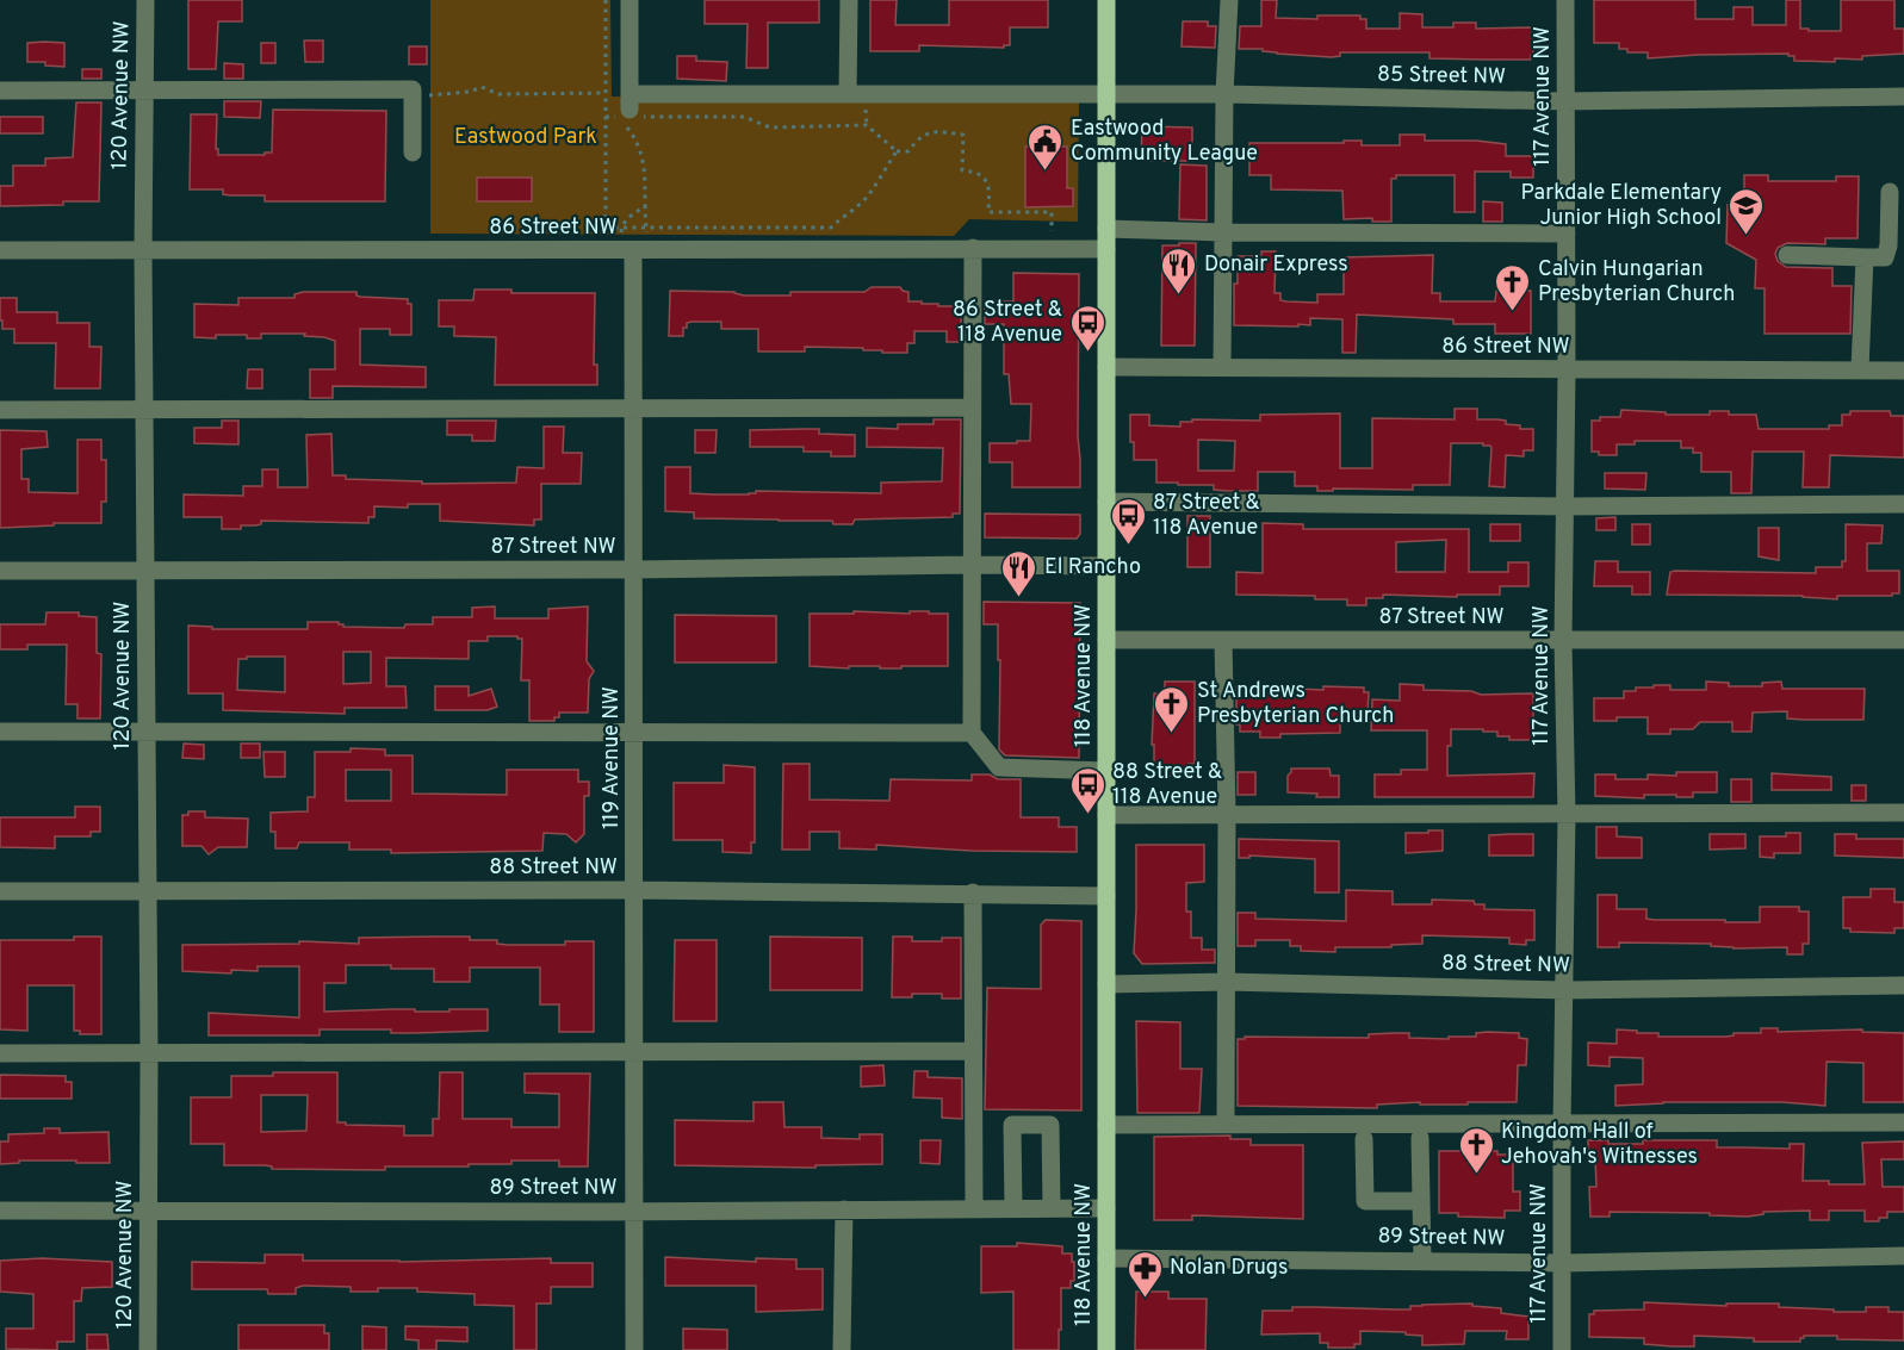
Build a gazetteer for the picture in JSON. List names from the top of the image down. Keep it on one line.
{"streets":{"main road":["118 Avenue NW"],"street":["85 Street NW","120 Avenue NW","117 Avenue NW","86 Street NW","87 Street NW","119 Avenue NW","88 Street NW","89 Street NW"]},"crossings":[["85 Street NW","117 Avenue NW"],["85 Street NW","118 Avenue NW"],["120 Avenue NW","86 Street NW"],["120 Avenue NW","87 Street NW"],["120 Avenue NW","88 Street NW"],["120 Avenue NW","89 Street NW"],["117 Avenue NW","86 Street NW"],["117 Avenue NW","87 Street NW"],["117 Avenue NW","88 Street NW"],["117 Avenue NW","89 Street NW"],["86 Street NW","118 Avenue NW"],["86 Street NW","119 Avenue NW"],["87 Street NW","118 Avenue NW"],["87 Street NW","119 Avenue NW"],["118 Avenue NW","88 Street NW"],["118 Avenue NW","89 Street NW"],["119 Avenue NW","88 Street NW"],["119 Avenue NW","89 Street NW"]],"parks":["Eastwood Park"],"places":{"public building":["Eastwood Community League"],"school or university":["Parkdale Elementary Junior High School"],"restaurant":["Donair Express","El Rancho"],"church":["Calvin Hungarian Presbyterian Church","St Andrews Presbyterian Church","Kingdom Hall of Jehovah's Witnesses"],"bus stop":["86 Street & 118 Avenue","87 Street & 118 Avenue","88 Street & 118 Avenue"],"pharmacy":["Nolan Drugs"]}}
